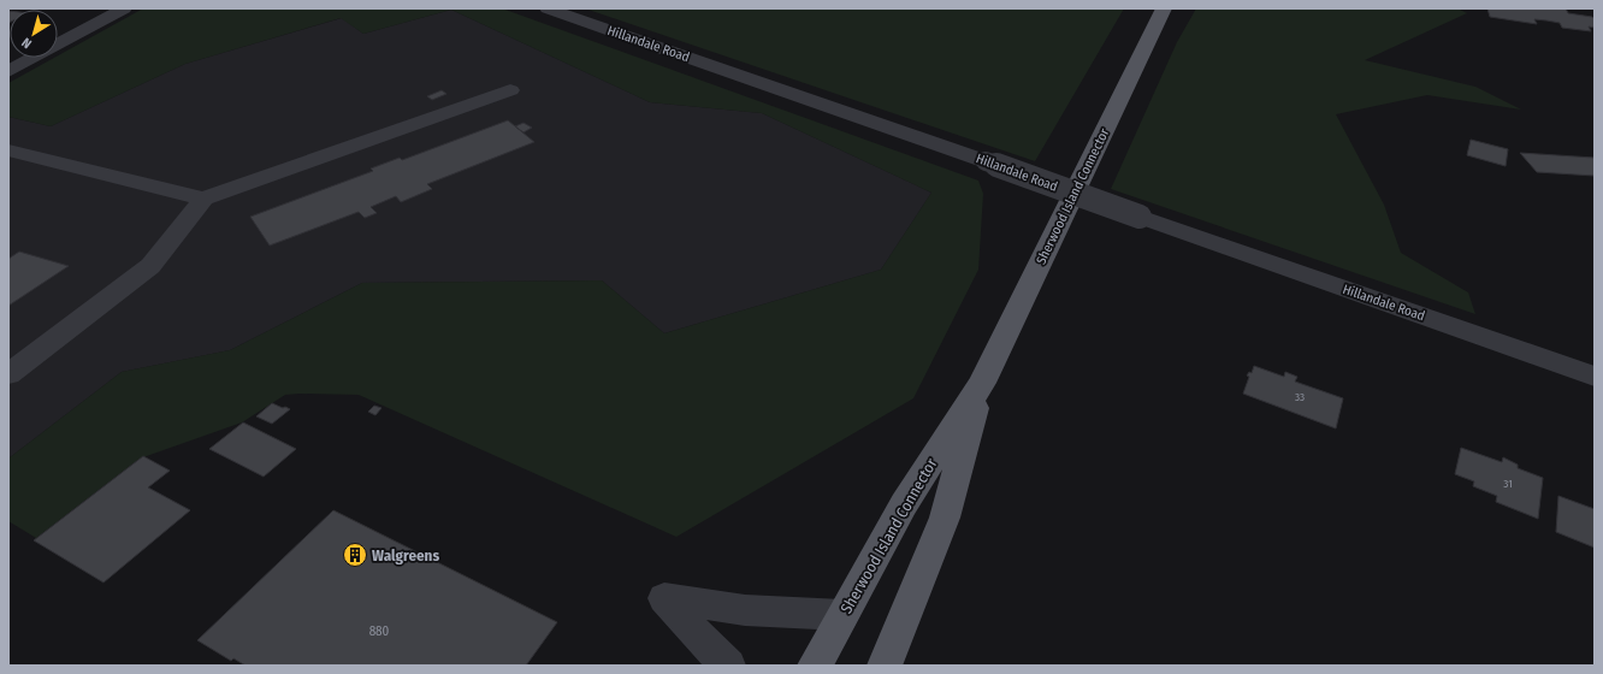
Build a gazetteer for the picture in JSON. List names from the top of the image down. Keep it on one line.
{"streets":{"main road":["Sherwood Island Connector"],"street":["Hillandale Road"]},"places":{"building":["Walgreens"]},"house_numbers":["33","31","880"],"north":"bottom left"}
